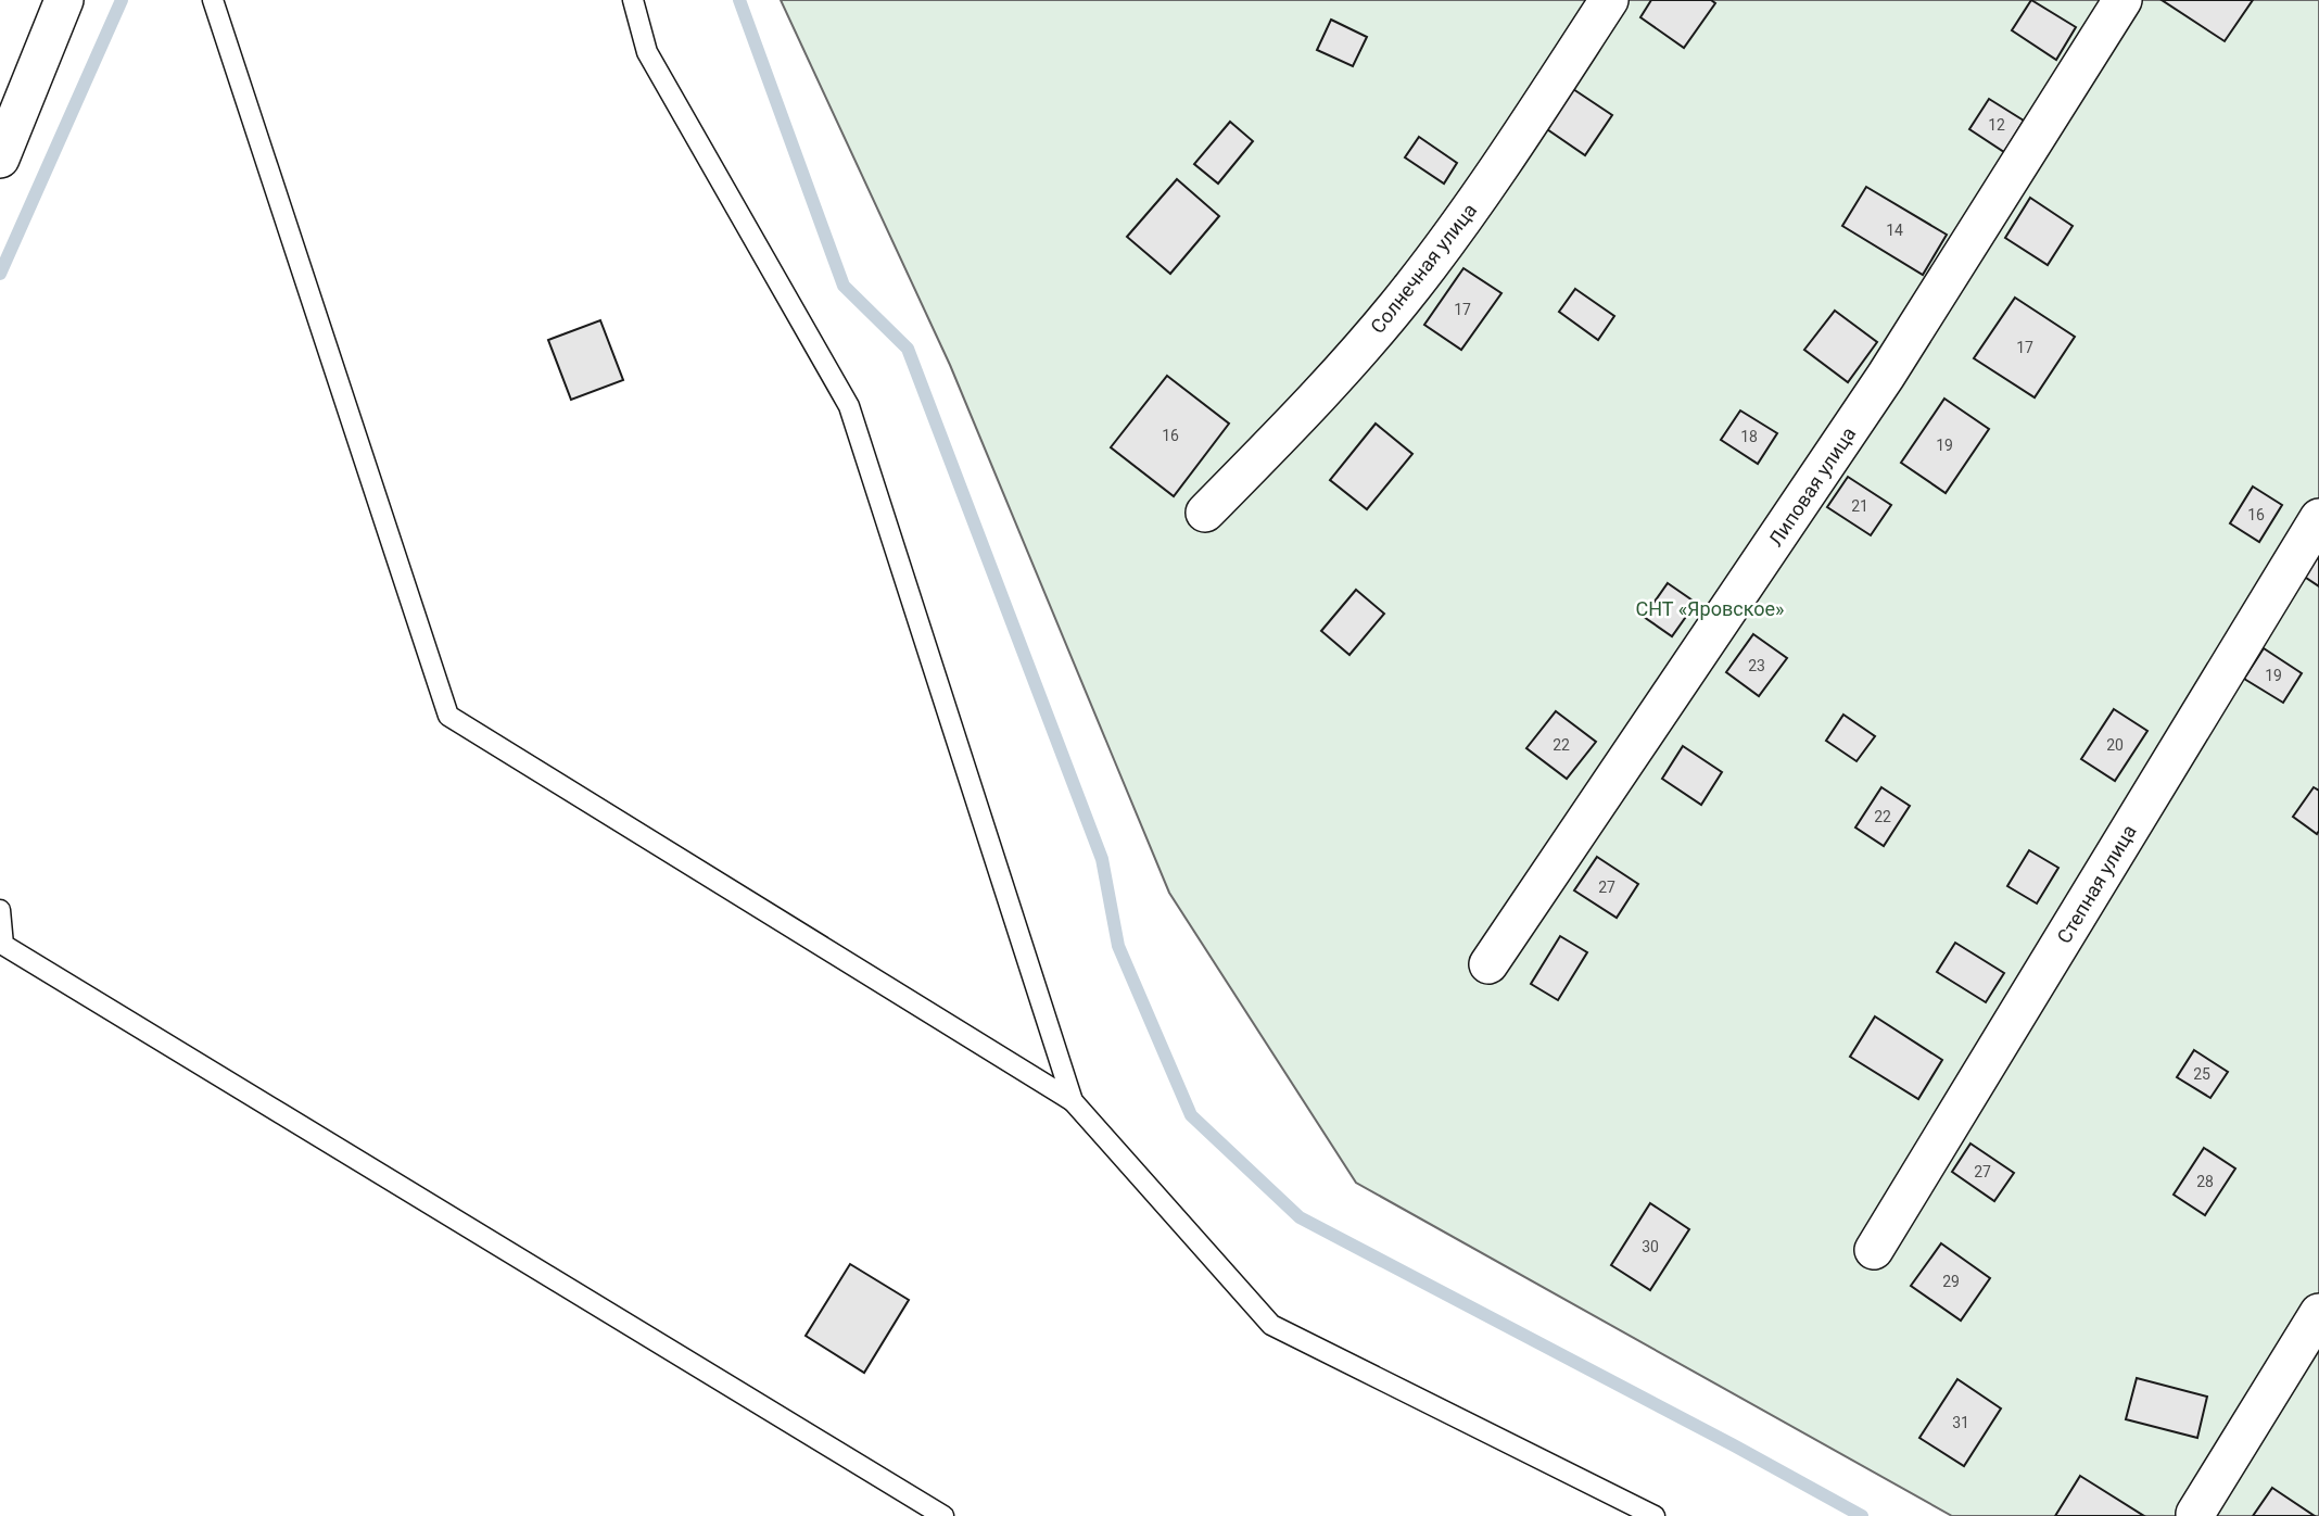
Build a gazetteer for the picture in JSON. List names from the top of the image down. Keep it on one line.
{"streets":{"street":["Солнечная улица","Липовая улица","Степная улица"]},"parks":["СНТ «Яровское»"],"house_numbers":["12","14","17","17","16","18","19","21","16","23","19","22","20","22","27","25","27","28","30","29","31"]}
